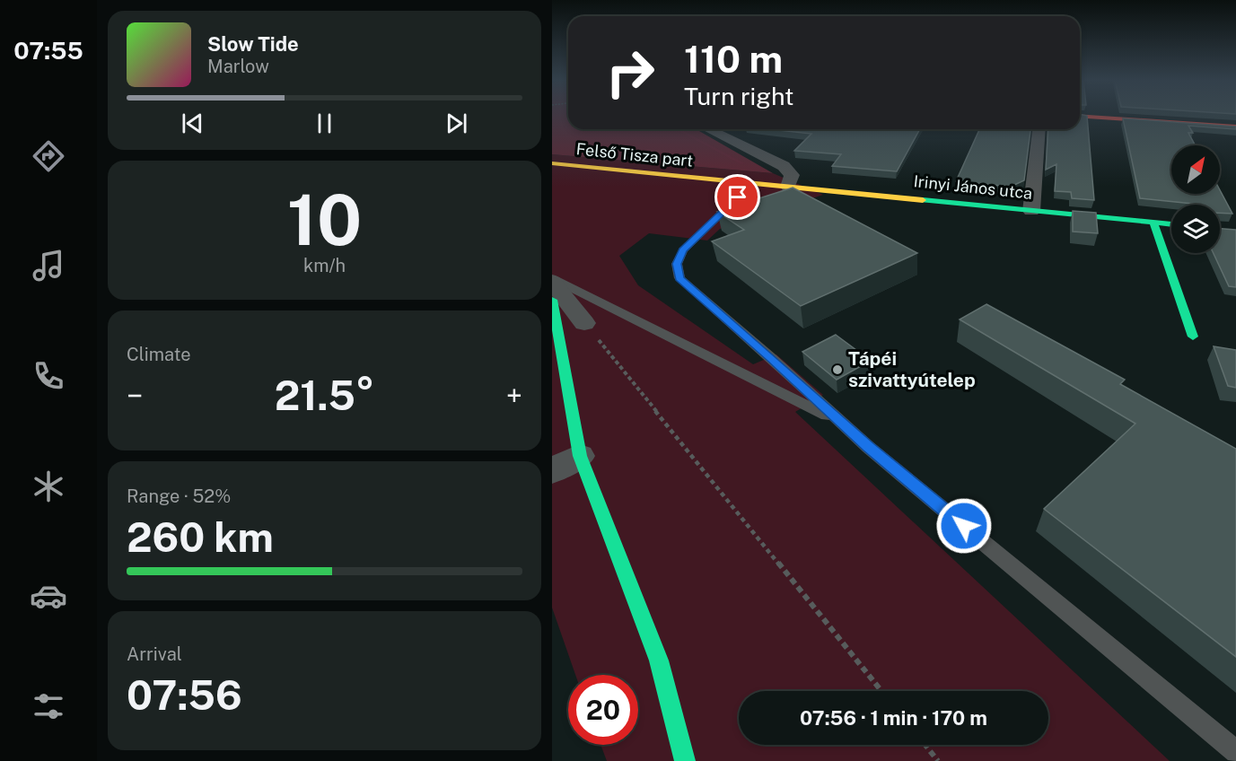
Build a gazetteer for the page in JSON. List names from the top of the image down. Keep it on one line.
{"streets":{"street":["Felső Tisza part","Irinyi János utca"]},"crossings":[["Felső Tisza part","Irinyi János utca"]],"places":["Tápéi szivattyútelep"],"north":"top right","page":{"tabs":"07:55","turn":["110 m","Turn right"],"song":["Slow Tide","Marlow"],"tile":[["10","km/h"],"Climate",["Range · 52%","260 km"],["Arrival","07:56"]],"heat":["−","21.5°","+"],"limit":"20","trip":"07:56 · 1 min · 170 m"}}
